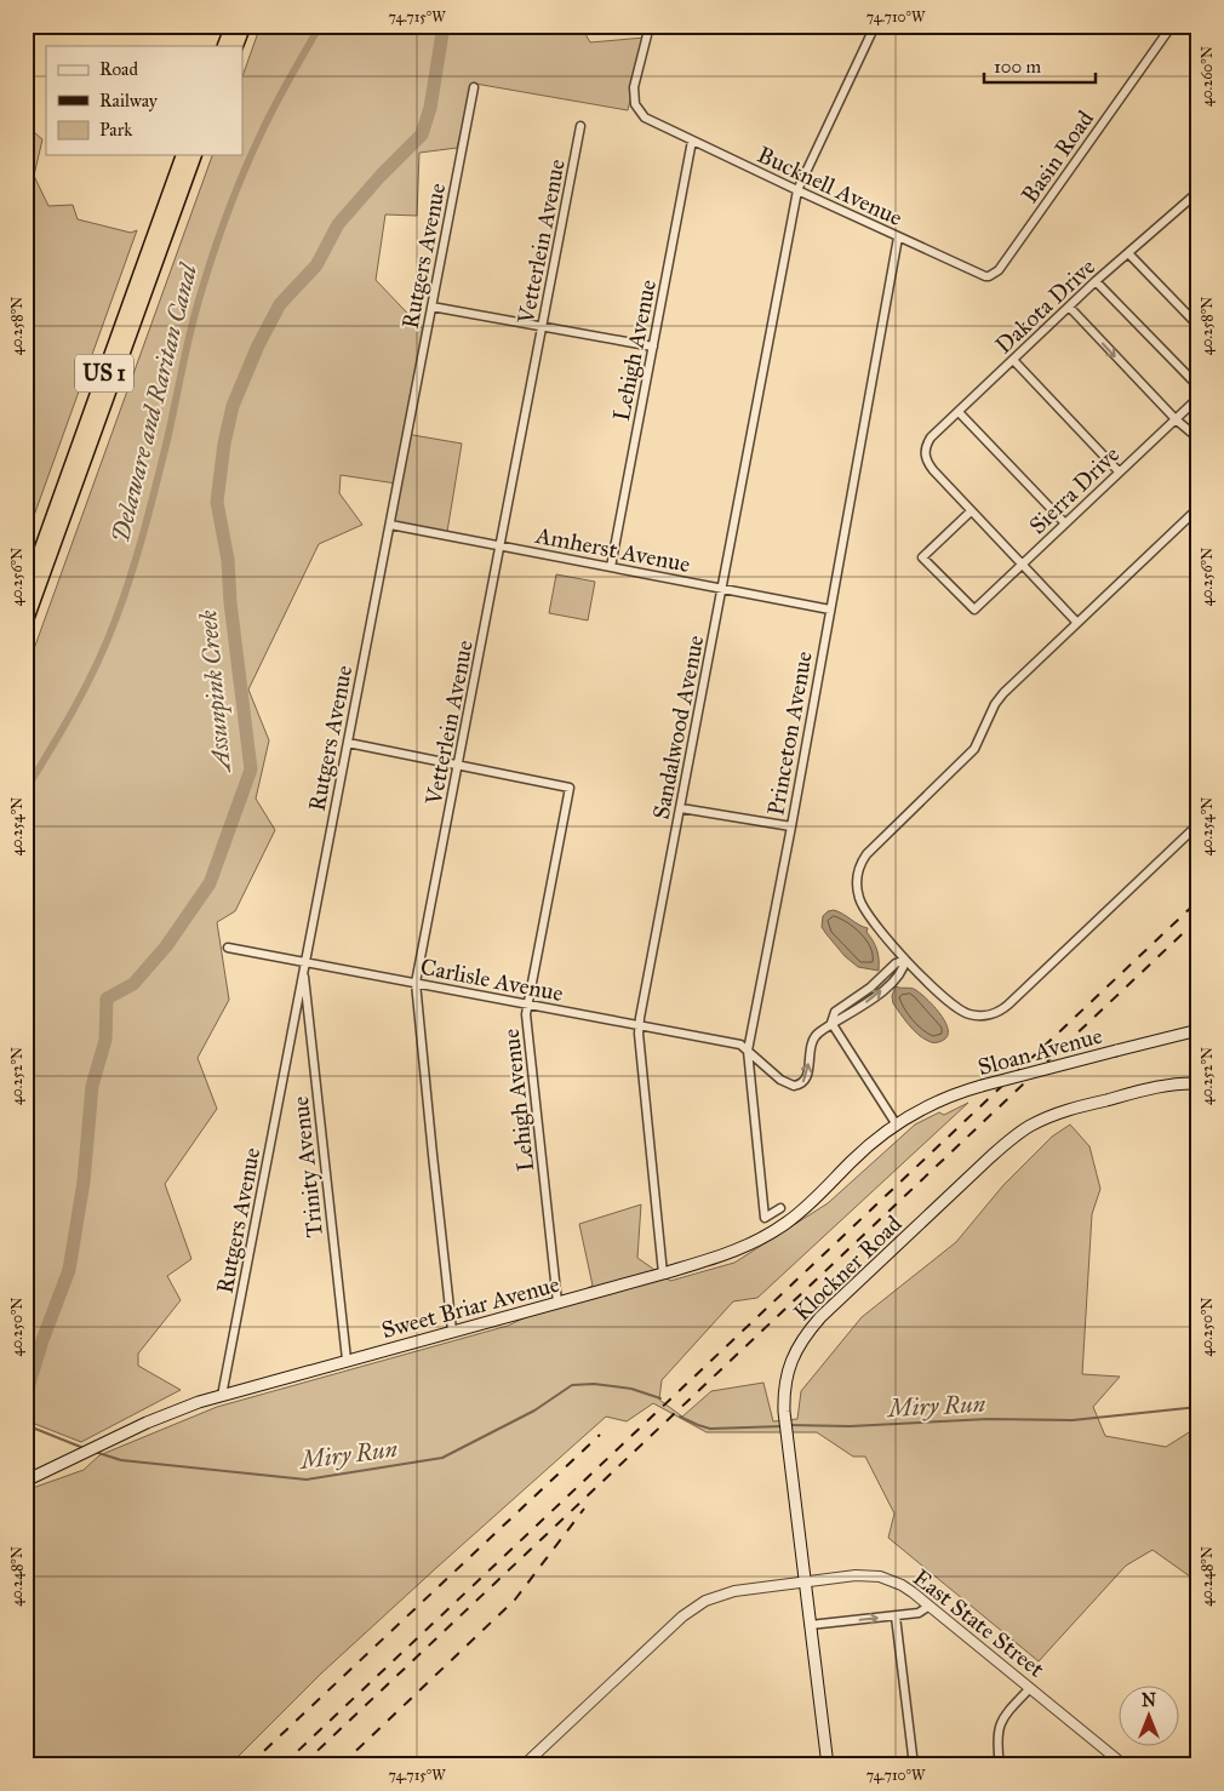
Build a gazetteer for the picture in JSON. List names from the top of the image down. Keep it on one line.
{"streets":{"highway":["US 1"],"main road":["Sloan Avenue","Klockner Road","Sweet Briar Avenue"],"street":["Basin Road","Bucknell Avenue","Vetterlein Avenue","Rutgers Avenue","Dakota Drive","Lehigh Avenue","Sierra Drive","Amherst Avenue","Sandalwood Avenue","Princeton Avenue","Carlisle Avenue","Trinity Avenue","East State Street"]},"crossings":[["Basin Road","Bucknell Avenue"],["Bucknell Avenue","Lehigh Avenue"],["Bucknell Avenue","Sandalwood Avenue"],["Bucknell Avenue","Princeton Avenue"],["Vetterlein Avenue","Lehigh Avenue"],["Vetterlein Avenue","Amherst Avenue"],["Vetterlein Avenue","Carlisle Avenue"],["Vetterlein Avenue","Sweet Briar Avenue"],["Rutgers Avenue","Amherst Avenue"],["Rutgers Avenue","Carlisle Avenue"],["Rutgers Avenue","Trinity Avenue"],["Rutgers Avenue","Sweet Briar Avenue"],["Dakota Drive","Sierra Drive"],["Lehigh Avenue","Amherst Avenue"],["Lehigh Avenue","Carlisle Avenue"],["Lehigh Avenue","Sweet Briar Avenue"],["Amherst Avenue","Sandalwood Avenue"],["Amherst Avenue","Princeton Avenue"],["Sandalwood Avenue","Carlisle Avenue"],["Sandalwood Avenue","Sweet Briar Avenue"],["Princeton Avenue","Carlisle Avenue"],["Carlisle Avenue","Trinity Avenue"],["Sloan Avenue","Sweet Briar Avenue"],["Trinity Avenue","Sweet Briar Avenue"],["Klockner Road","East State Street"]],"water":["Delaware and Raritan Canal","Assunpink Creek","Miry Run"],"legend":["Road","Railway","Park"],"scale_bar":"100 m","north":"top","coordinates":["74.715°W","74.710°W","40.260°N","40.258°N","40.256°N","40.254°N","40.252°N","40.250°N","40.248°N"]}
